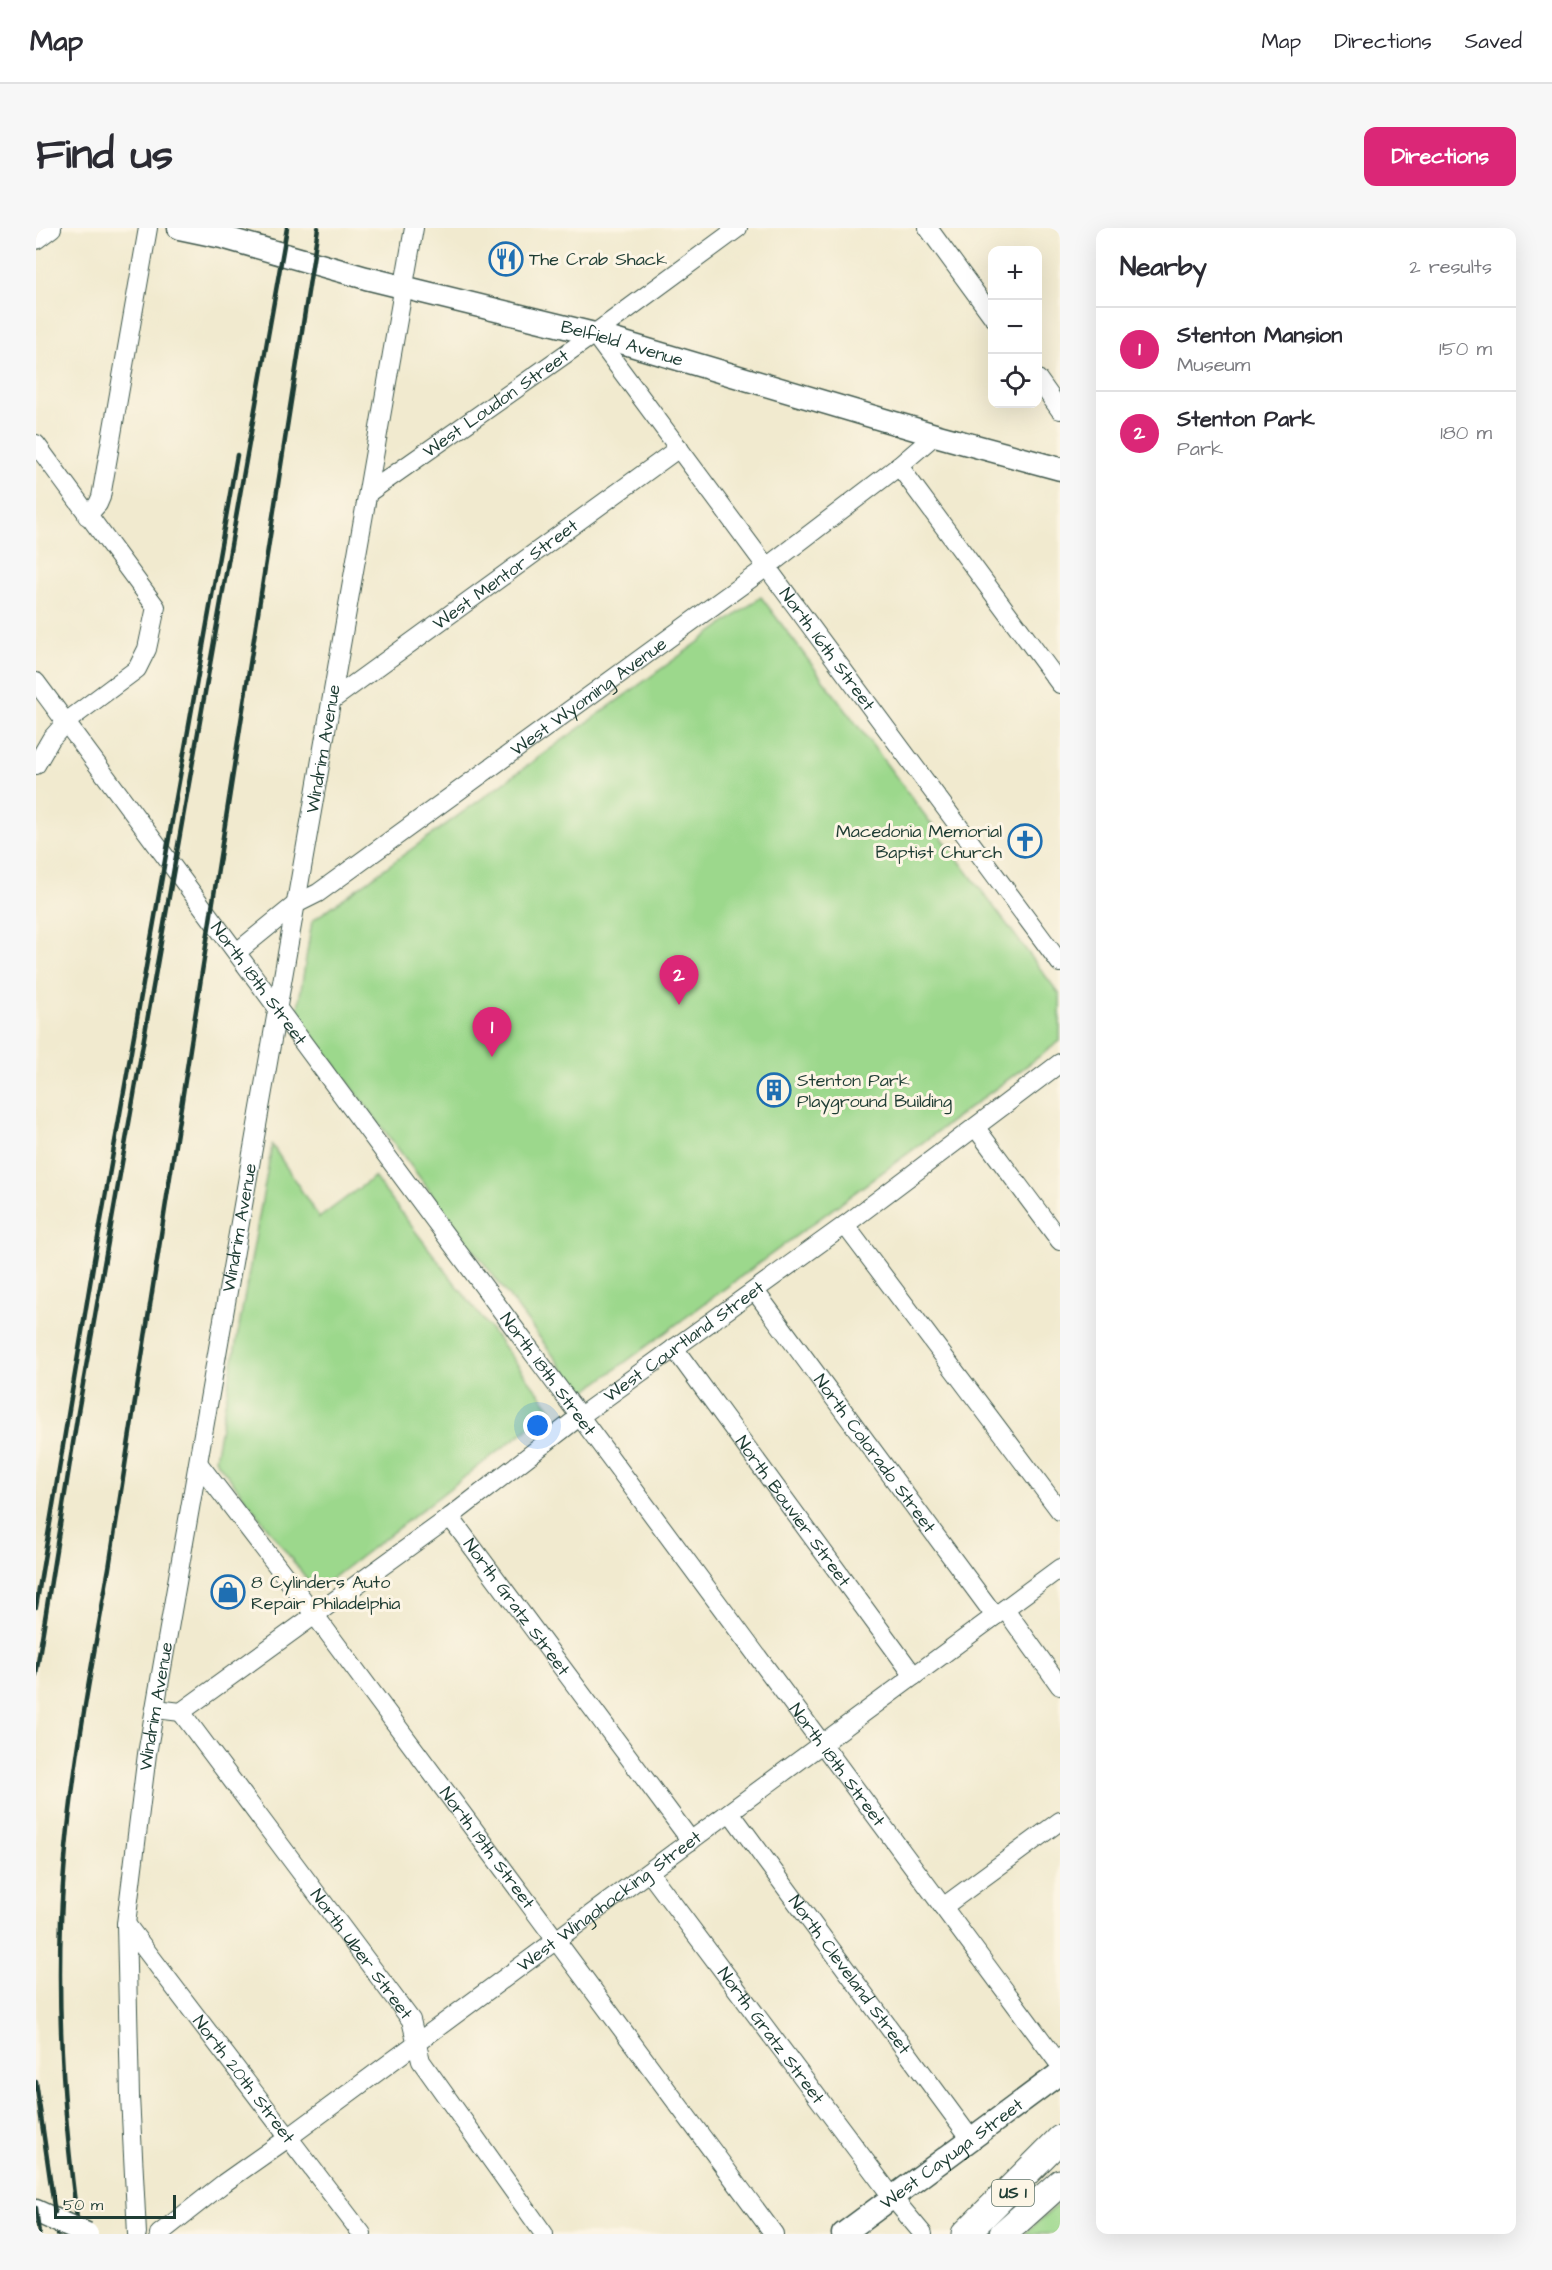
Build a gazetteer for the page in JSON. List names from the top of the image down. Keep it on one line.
{"streets":{"highway":["US 1"],"main road":["Belfield Avenue","West Cayuga Street"],"street":["West Loudon Street","West Mentor Street","North 16th Street","West Wyoming Avenue","Windrim Avenue","North 18th Street","West Courtland Street","North Colorado Street","North Bouvier Street","North Gratz Street","North 19th Street","West Wingohocking Street","North Uber Street","North Cleveland Street","North 20th Street"]},"crossings":[["Belfield Avenue","West Loudon Street"],["Belfield Avenue","North 16th Street"],["Belfield Avenue","West Wyoming Avenue"],["Belfield Avenue","Windrim Avenue"],["West Loudon Street","North 16th Street"],["West Loudon Street","Windrim Avenue"],["West Mentor Street","North 16th Street"],["West Mentor Street","Windrim Avenue"],["North 16th Street","West Wyoming Avenue"],["West Wyoming Avenue","Windrim Avenue"],["West Wyoming Avenue","North 18th Street"],["Windrim Avenue","North 18th Street"],["Windrim Avenue","North 19th Street"],["Windrim Avenue","North 20th Street"],["North 18th Street","West Courtland Street"],["North 18th Street","West Wingohocking Street"],["West Courtland Street","North Colorado Street"],["West Courtland Street","North Bouvier Street"],["West Courtland Street","North Gratz Street"],["West Courtland Street","North 19th Street"],["West Courtland Street","North Uber Street"],["North Colorado Street","West Wingohocking Street"],["North Bouvier Street","West Wingohocking Street"],["North Gratz Street","West Wingohocking Street"],["North Gratz Street","West Cayuga Street"],["North 19th Street","West Wingohocking Street"],["West Wingohocking Street","North Uber Street"],["West Wingohocking Street","North Cleveland Street"],["West Wingohocking Street","North 20th Street"],["North Cleveland Street","West Cayuga Street"]],"places":{"restaurant":["The Crab Shack"],"church":["Macedonia Memorial Baptist Church"],"building":["Stenton Park Playground Building"],"shop":["8 Cylinders Auto Repair Philadelphia"]},"scale_bar":"50 m","page":{"header":"Map","nav":["Map","Directions","Saved"],"title":"Find us","buttons":"Directions","heading":["Nearby","2 results"],"map_buttons":["+","−"],"list":[{"mark":"1","name":"Stenton Mansion","note":"Museum","value":"150 m"},{"mark":"2","name":"Stenton Park","note":"Park","value":"180 m"}],"pins":["2","1"],"scale":"50 m"}}
